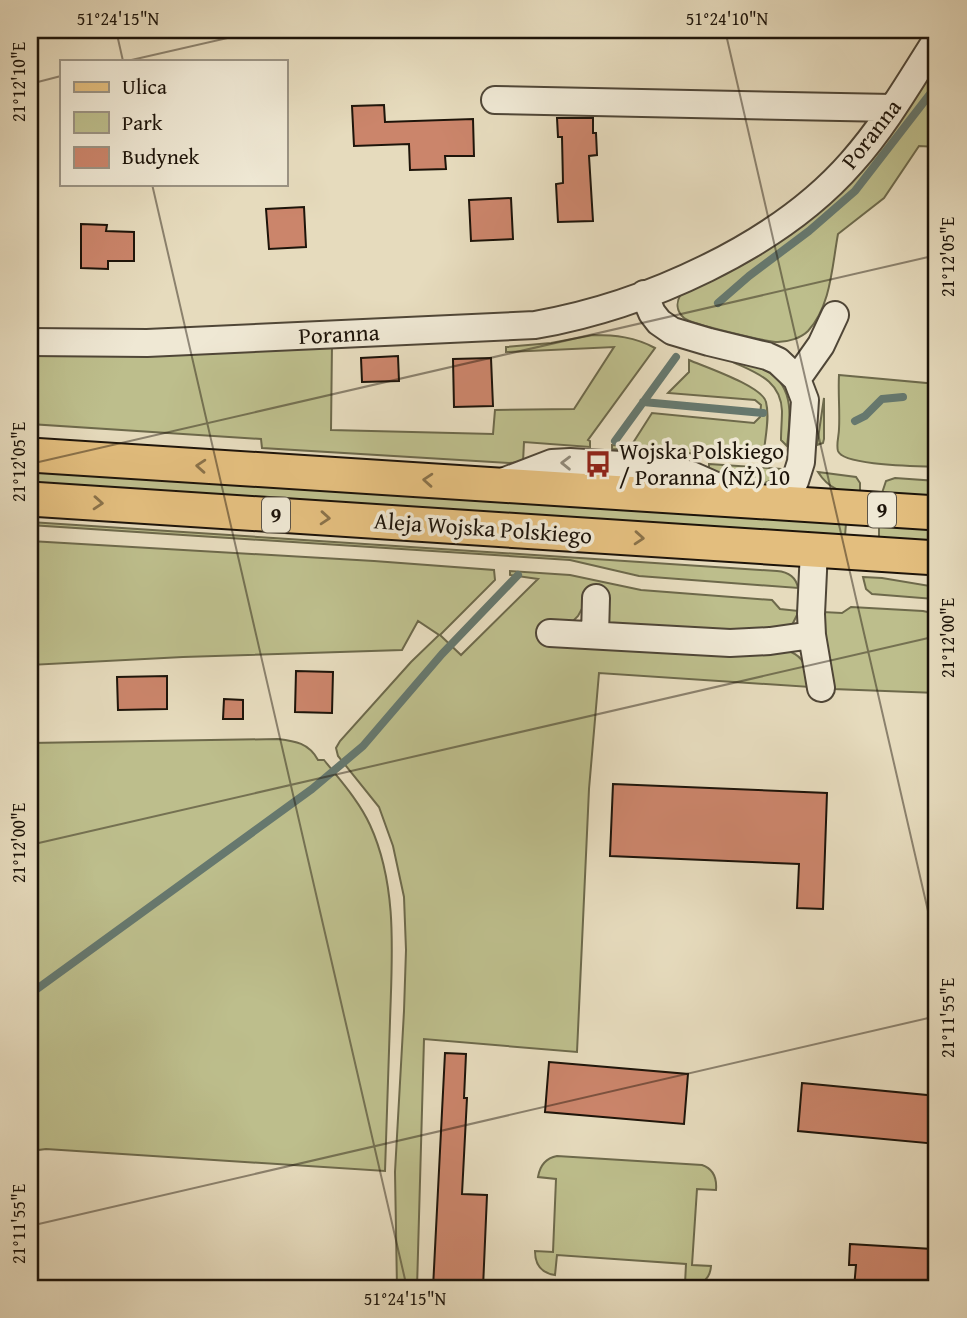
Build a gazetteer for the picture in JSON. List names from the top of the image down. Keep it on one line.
{"streets":{"main road":["9","Aleja Wojska Polskiego"],"street":["Poranna"]},"places":{"bus stop":["Wojska Polskiego / Poranna (NŻ) 10"]},"legend":["Ulica","Park","Budynek"],"coordinates":["51°24'15\"N","51°24'10\"N","21°12'10\"E","21°12'05\"E","21°12'00\"E","21°11'55\"E"]}
